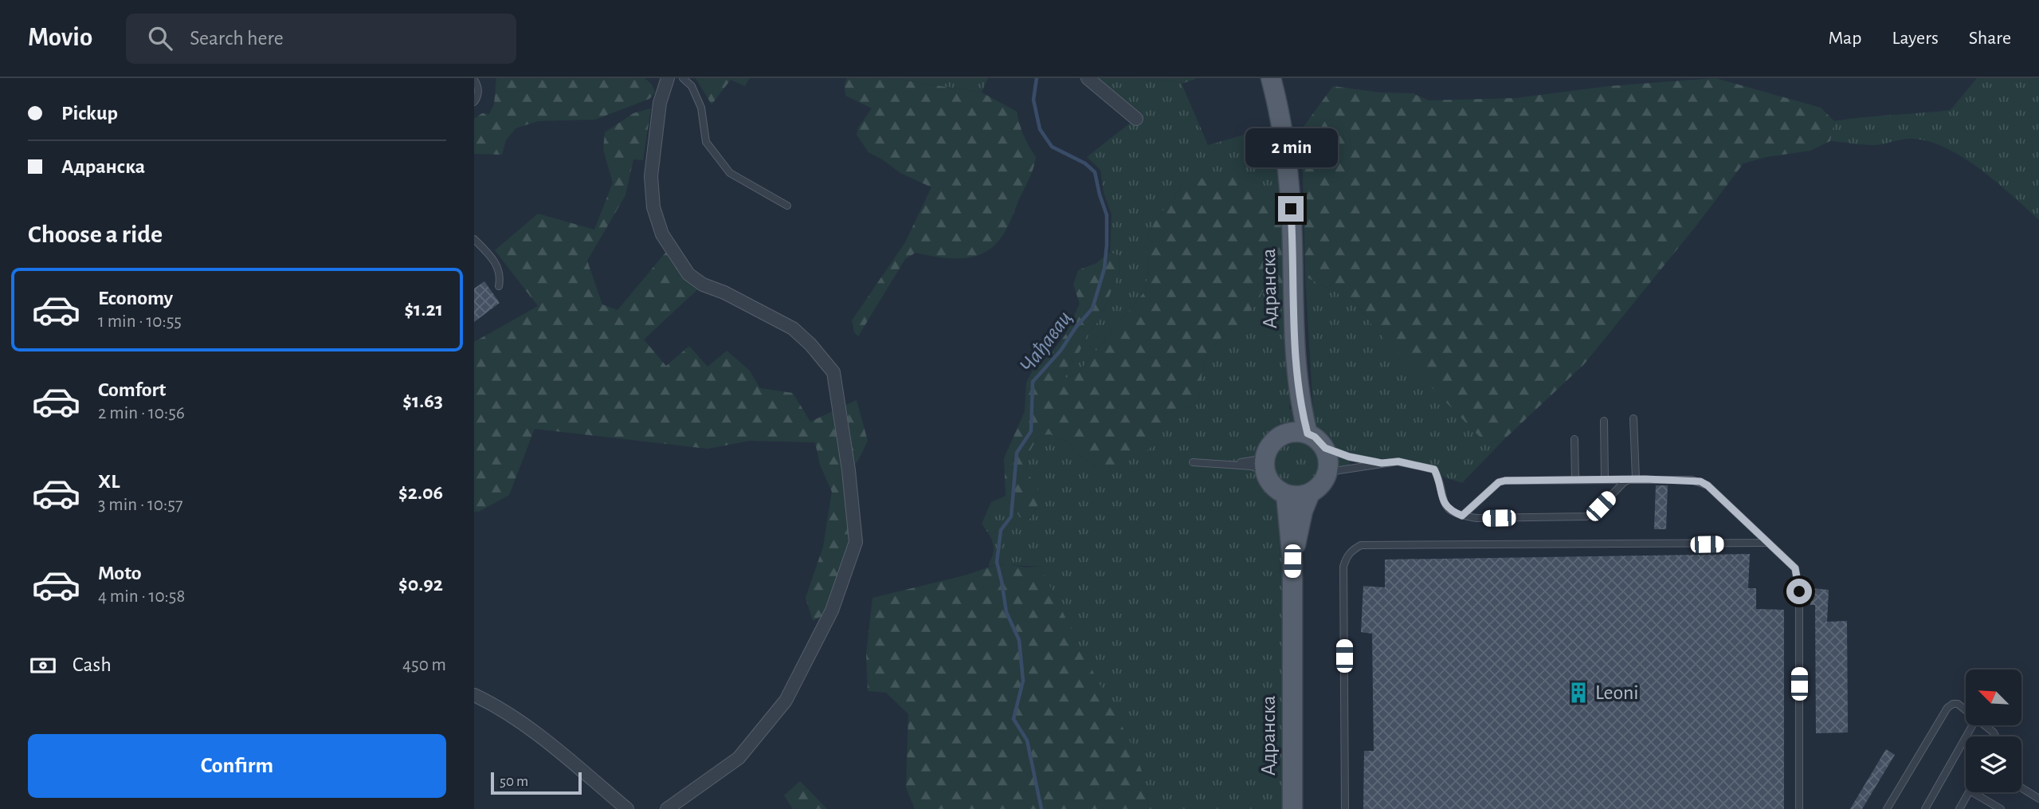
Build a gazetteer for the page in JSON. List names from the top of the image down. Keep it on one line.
{"streets":{"main road":["Адранска"]},"water":["Чађавац"],"places":{"building":["Leoni"]},"scale_bar":"50 m","north":"top left","page":{"header":"Movio","search":"Search here","nav":["Map","Layers","Share"],"banner":["Pickup","Адранска"],"bubble":"2 min","heading":"Choose a ride","list":[{"name":"Economy","note":"1 min · 10:55","value":"$1.21"},{"name":"Comfort","note":"2 min · 10:56","value":"$1.63"},{"name":"XL","note":"3 min · 10:57","value":"$2.06"},{"name":"Moto","note":"4 min · 10:58","value":"$0.92"}],"pay":["Cash","450 m"],"buttons":"Confirm","scale":"50 m"}}
